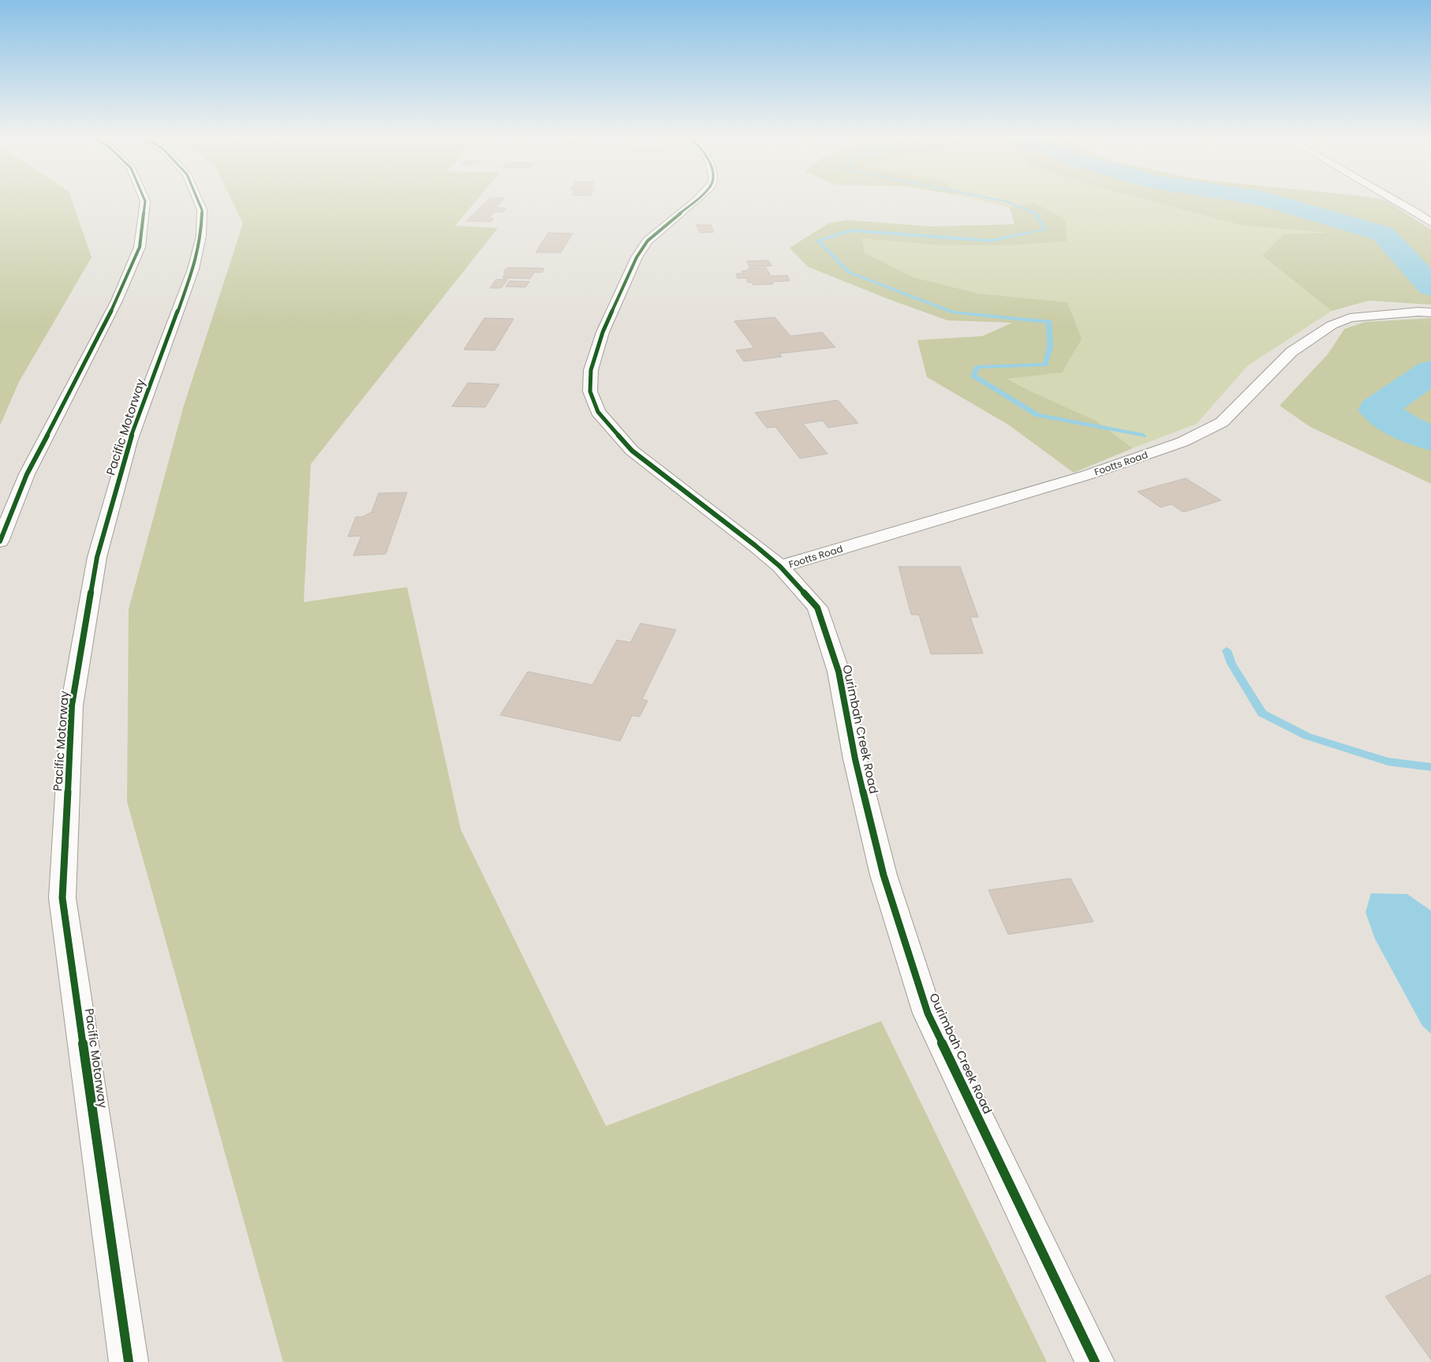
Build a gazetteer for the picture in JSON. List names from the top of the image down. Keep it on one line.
{"streets":{"main road":["Pacific Motorway","Footts Road","Ourimbah Creek Road"]},"crossings":[["Footts Road","Ourimbah Creek Road"]]}
